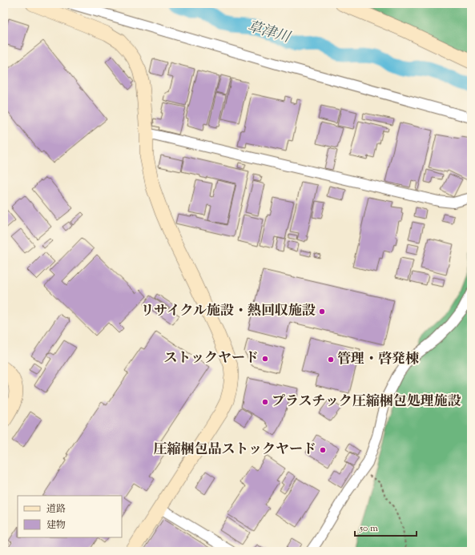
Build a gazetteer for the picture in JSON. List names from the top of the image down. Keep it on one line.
{"water":["草津川"],"places":["リサイクル施設・熱回収施設","ストックヤード","管理・啓発棟","プラスチック圧縮梱包処理施設","圧縮梱包品ストックヤード"],"legend":["道路","建物"],"scale_bar":"50 m"}
